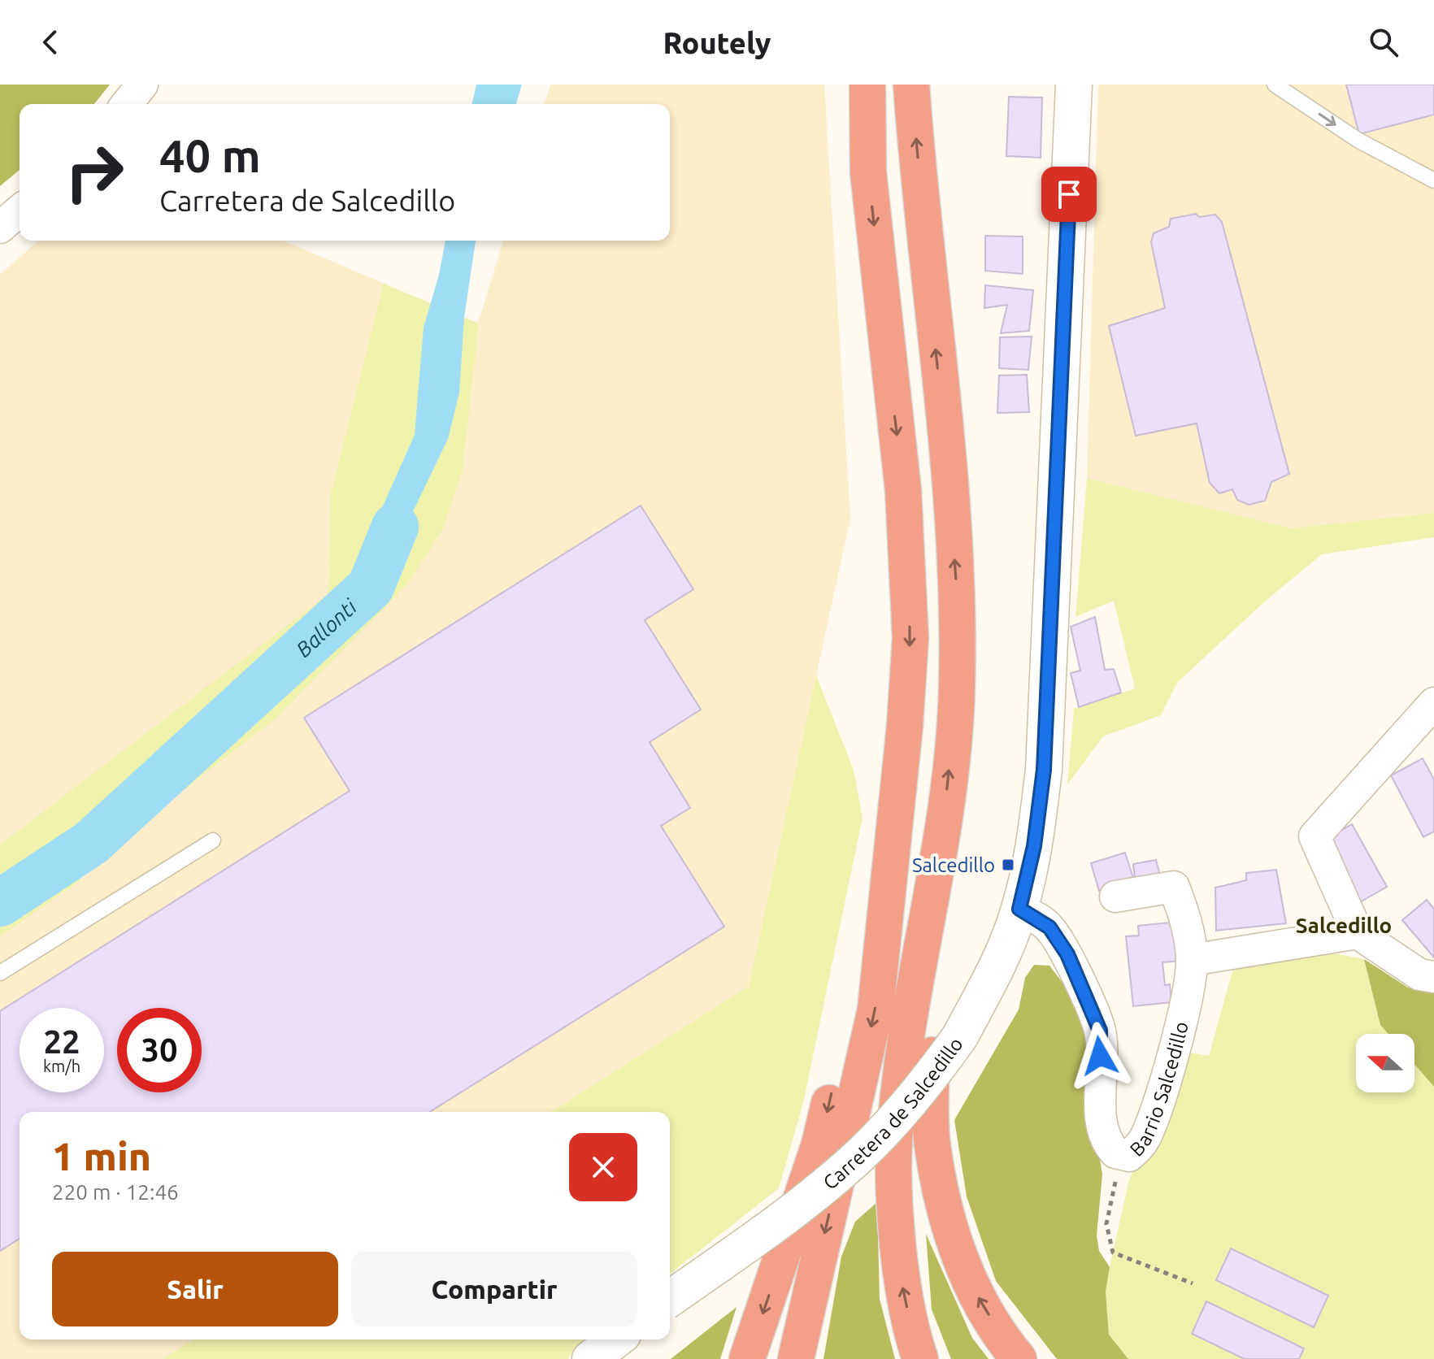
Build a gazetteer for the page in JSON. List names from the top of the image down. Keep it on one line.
{"streets":{"street":["Barrio Salcedillo","Carretera de Salcedillo"]},"crossings":[["Barrio Salcedillo","Carretera de Salcedillo"]],"districts":["Salcedillo"],"water":["Ballonti"],"places":{"transit":["Salcedillo"]},"north":"left","page":{"header":"Routely","turn":["40 m","Carretera de Salcedillo"],"speed":"22 km/h","limit":"30","heading":["1 min","220 m · 12:46"],"buttons":["Salir","Compartir"]}}
